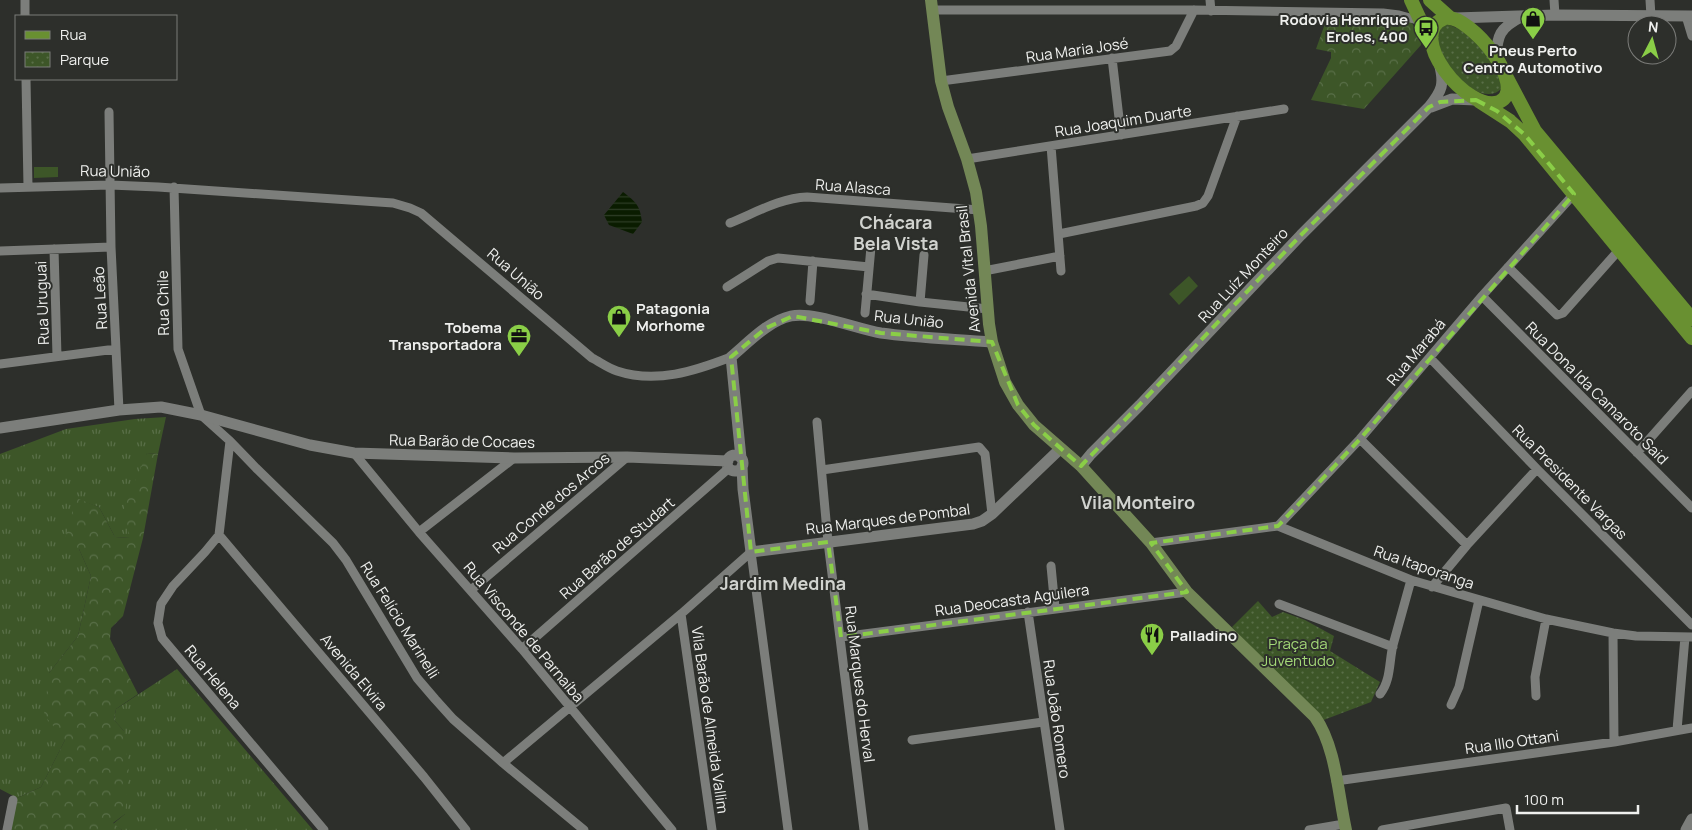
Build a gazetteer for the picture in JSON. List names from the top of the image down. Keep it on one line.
{"streets":{"main road":["Avenida Vital Brasil"],"street":["Rua Maria José","Rua Joaquim Duarte","Rua União","Rua Alasca","Rua Luíz Monteiro","Rua Leão","Rua Uruguai","Rua Chile","Rua Marabá","Rua Dona Ida Camaroto Said","Rua Barão de Cocaes","Rua Presidente Vargas","Rua Conde dos Arcos","Rua Marques de Pombal","Rua Barão de Studart","Rua Itaporanga","Rua Deocasta Aguilera","Rua Felício Marinelli","Rua Visconde de Parnaíba","Avenida Elvira","Rua Helena","Rua Marques do Herval","Rua João Romero","Vila Barão de Almeida Vallim","Rua Illo Ottani"]},"crossings":[["Rua Maria José","Avenida Vital Brasil"],["Rua Joaquim Duarte","Avenida Vital Brasil"],["Rua União","Avenida Vital Brasil"],["Rua União","Rua Leão"],["Rua União","Rua Chile"],["Rua Alasca","Avenida Vital Brasil"],["Avenida Vital Brasil","Rua Luíz Monteiro"],["Avenida Vital Brasil","Rua Marques de Pombal"],["Avenida Vital Brasil","Rua Itaporanga"],["Avenida Vital Brasil","Rua Deocasta Aguilera"],["Avenida Vital Brasil","Rua Illo Ottani"],["Rua Leão","Rua Barão de Cocaes"],["Rua Chile","Rua Barão de Cocaes"],["Rua Chile","Rua Felício Marinelli"],["Rua Marabá","Rua Dona Ida Camaroto Said"],["Rua Marabá","Rua Presidente Vargas"],["Rua Marabá","Rua Itaporanga"],["Rua Barão de Cocaes","Rua Conde dos Arcos"],["Rua Barão de Cocaes","Rua Barão de Studart"],["Rua Barão de Cocaes","Rua Felício Marinelli"],["Rua Barão de Cocaes","Rua Visconde de Parnaíba"],["Rua Conde dos Arcos","Rua Visconde de Parnaíba"],["Rua Marques de Pombal","Rua Marques do Herval"],["Rua Barão de Studart","Rua Visconde de Parnaíba"],["Rua Deocasta Aguilera","Rua Marques do Herval"],["Rua Deocasta Aguilera","Rua João Romero"],["Avenida Elvira","Rua Helena"]],"districts":["Chácara Bela Vista","Vila Monteiro","Jardim Medina"],"parks":["Praça da Juventudo"],"places":{"shop":["Pneus Perto Centro Automotivo","Patagonia Morhome"],"bus stop":["Rodovia Henrique Eroles, 400"],"office":["Tobema Transportadora"],"restaurant":["Palladino"]},"legend":["Rua","Parque"],"scale_bar":"100 m","north":"top"}
